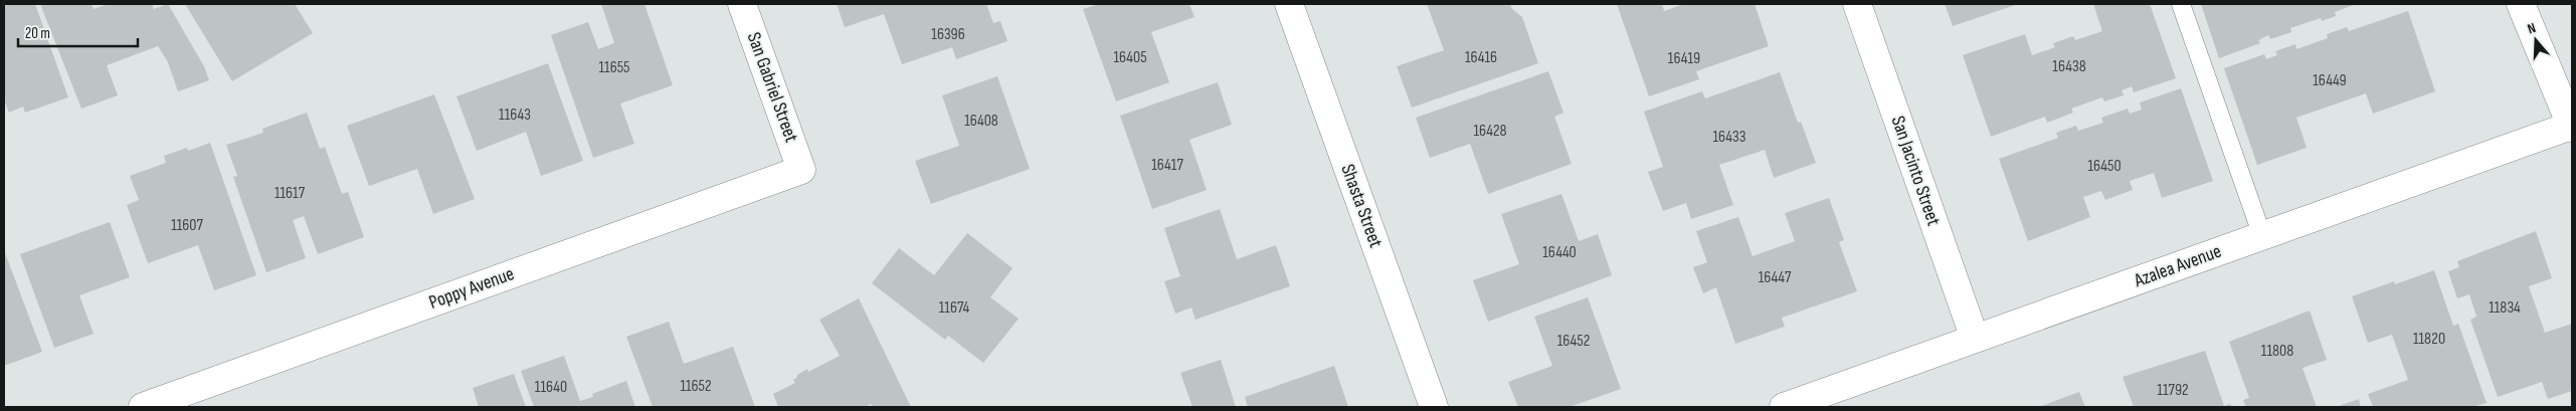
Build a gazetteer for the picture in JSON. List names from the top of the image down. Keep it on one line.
{"streets":{"street":["San Gabriel Street","San Jacinto Street","Shasta Street","Azalea Avenue","Poppy Avenue"]},"crossings":[["San Gabriel Street","Poppy Avenue"],["San Jacinto Street","Azalea Avenue"]],"house_numbers":["16396","16405","16416","16419","16438","11655","16449","11643","16408","16428","16433","16417","16450","11617","11607","16440","16447","11674","11834","11820","16452","11808","11652","11640","11792"],"scale_bar":"20 m","north":"top"}
